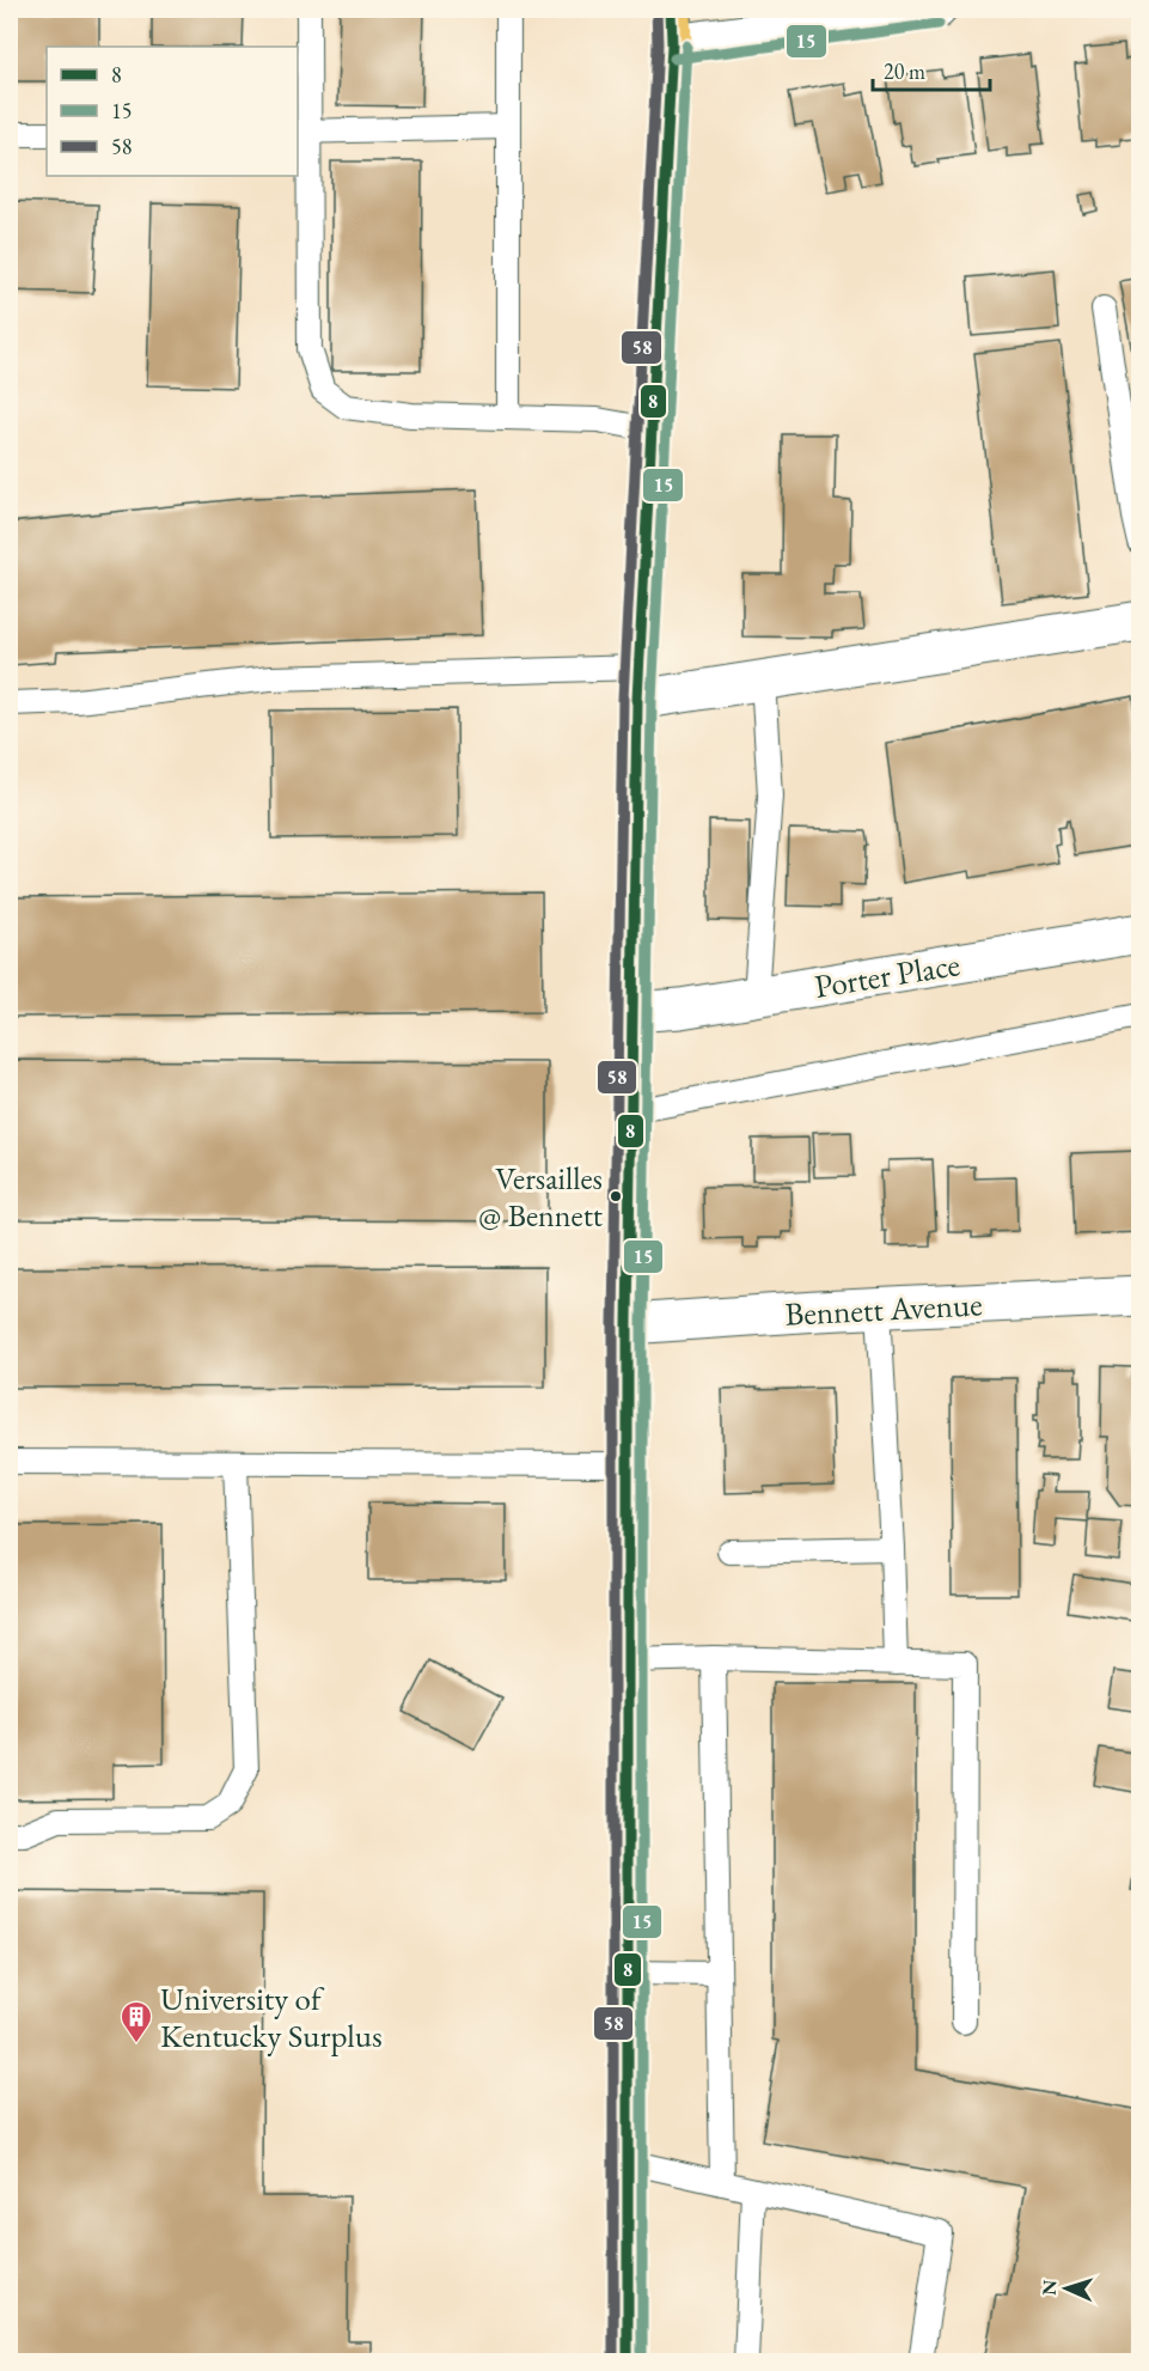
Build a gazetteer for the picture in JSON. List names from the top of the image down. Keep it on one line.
{"streets":{"street":["Porter Place","Bennett Avenue"]},"places":{"other":["Versailles @ Bennett"],"building":["University of Kentucky Surplus"]},"lines":["transit line 8","transit line 58","transit line 15"],"legend":["8","15","58"],"scale_bar":"20 m","north":"left"}
